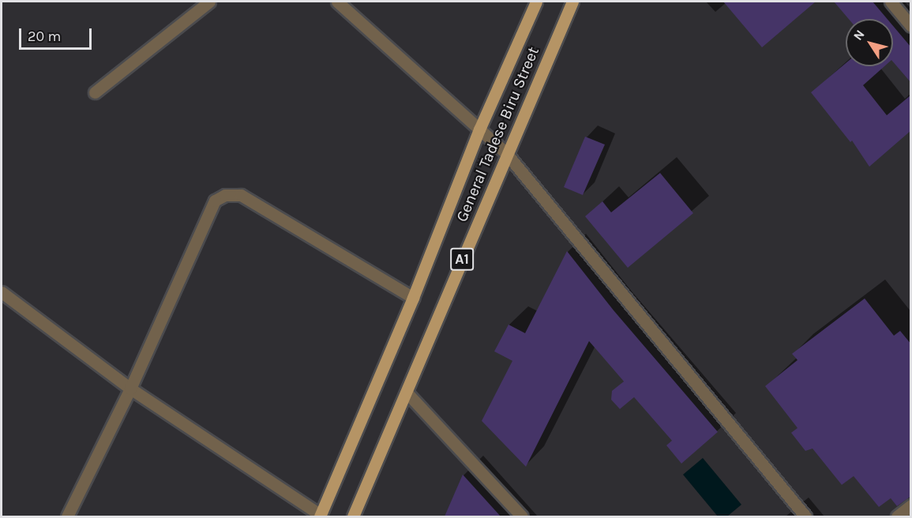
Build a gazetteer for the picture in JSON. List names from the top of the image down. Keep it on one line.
{"streets":{"main road":["General Tadese Biru Street","A1"]},"scale_bar":"20 m","north":"top left"}
